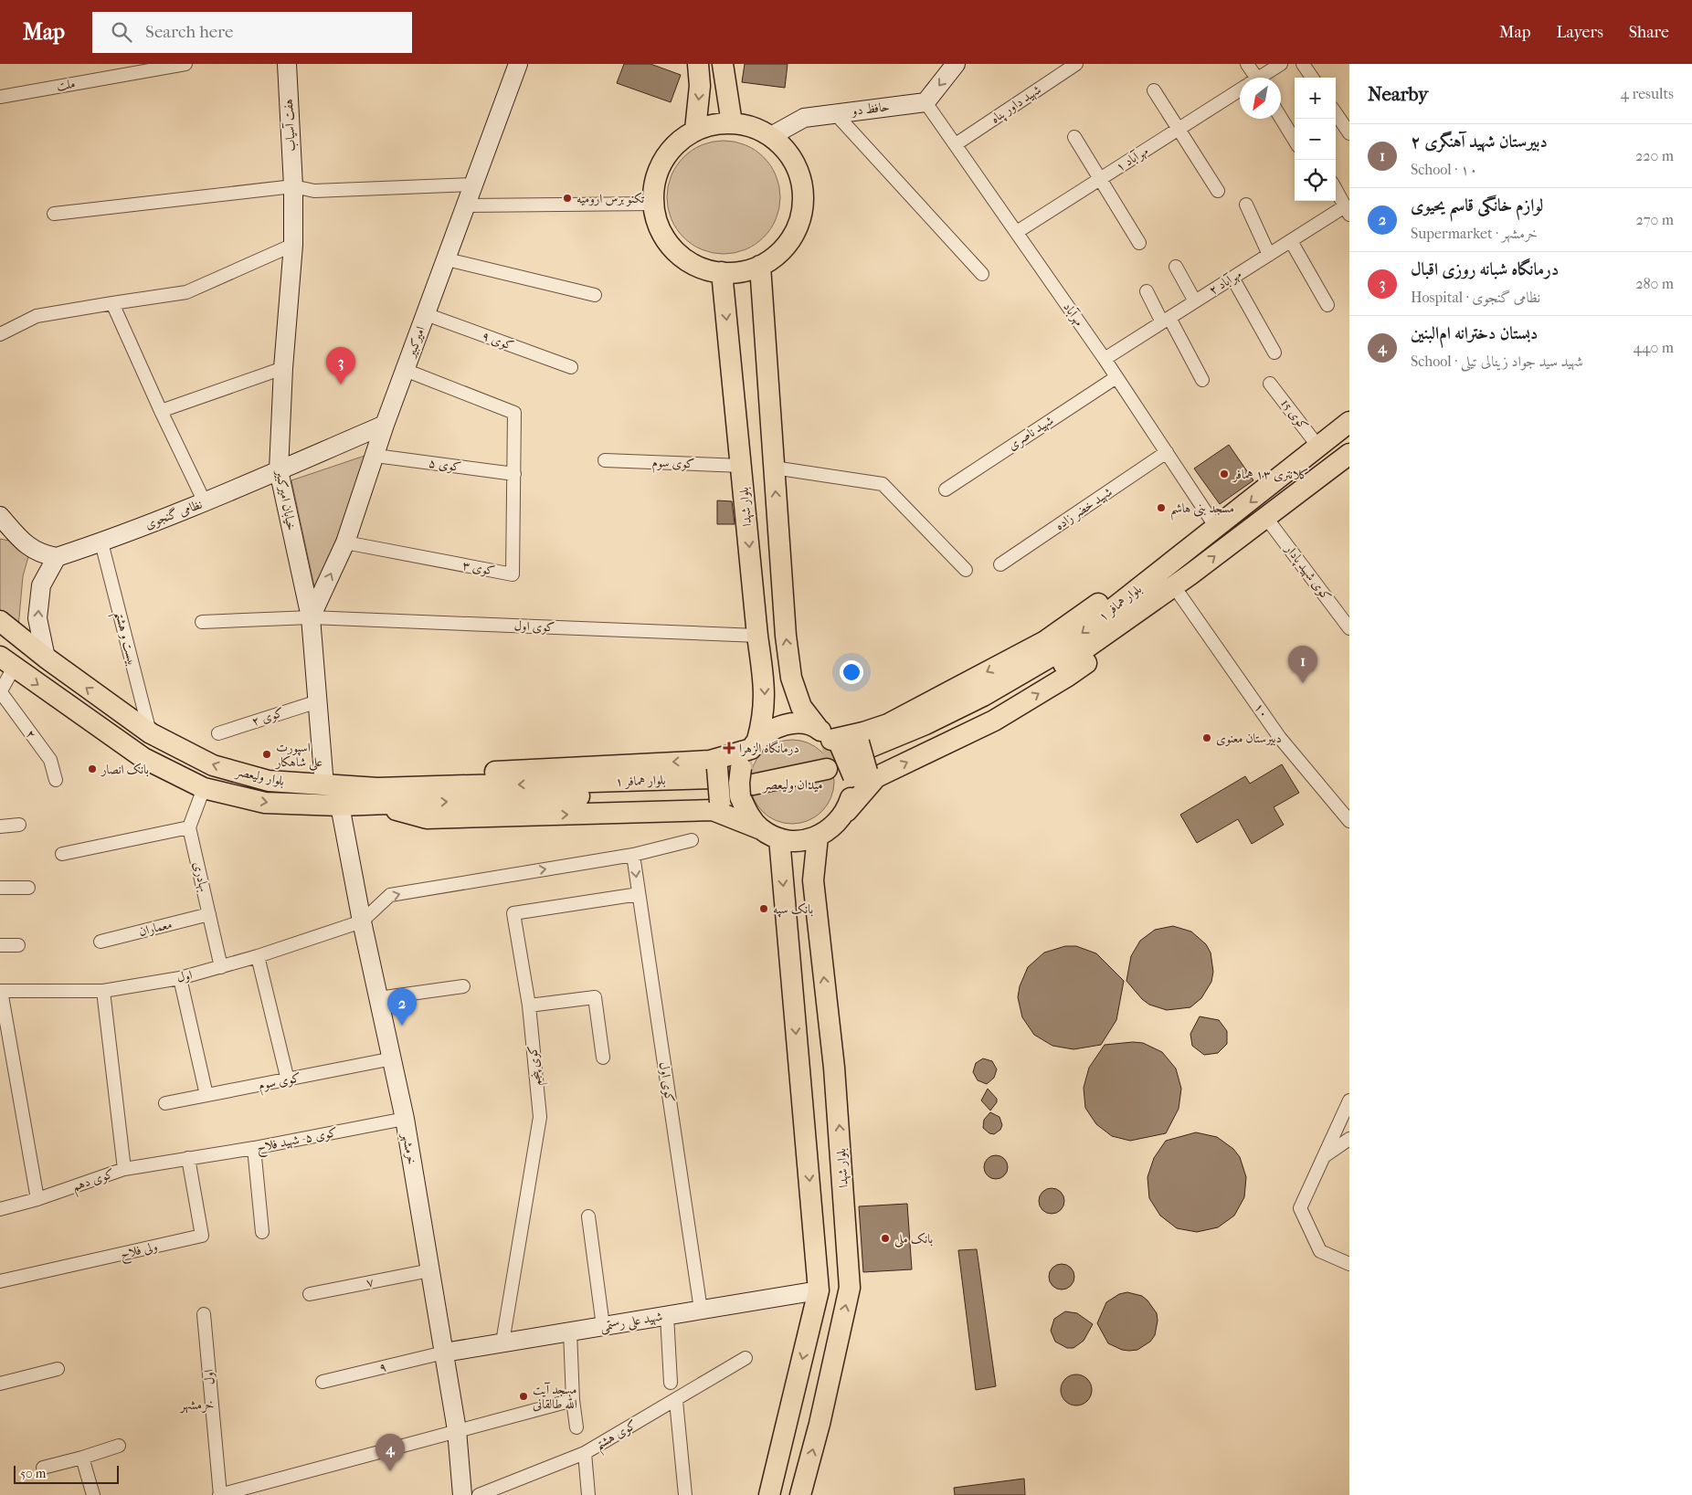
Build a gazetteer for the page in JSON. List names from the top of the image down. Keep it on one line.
{"streets":{"main road":["بلوار شهدا","بلوار همافر ۱","بلوار ولیعصر"],"street":["ملت","شهید داور پناه","حافظ دو","هفت آسیاب","مهرآباد ۱","مهرآباد ۲","مهرآباد","کوی ۹","امیرکبیر","کوی 15","شهید ناصری","کوی سوم","کوی ۵","خیابان امیرکبیر","شهید خضر زاده","نظامی گنجوی","کوی ۳","کوی شهید پادار","کوی اول","بیست و هشتم","۱۰","کوی ۲","۲","بهادری","معماران","اول","کوی پنجم","کوی ۵- شهید فلاح","خرمشهر","کوی دهم","ولی فلاح","۷","شهید علی رستمی","۹","کوی هشتم"]},"crossings":[["شهید داور پناه","مهرآباد"],["حافظ دو","مهرآباد"],["حافظ دو","بلوار شهدا"],["هفت آسیاب","خیابان امیرکبیر"],["مهرآباد ۱","مهرآباد"],["مهرآباد ۲","مهرآباد"],["مهرآباد","شهید ناصری"],["مهرآباد","شهید خضر زاده"],["مهرآباد","بلوار همافر ۱"],["کوی ۹","امیرکبیر"],["امیرکبیر","کوی ۵"],["امیرکبیر","خیابان امیرکبیر"],["امیرکبیر","نظامی گنجوی"],["امیرکبیر","کوی ۳"],["امیرکبیر","کوی اول"],["کوی 15","بلوار همافر ۱"],["کوی سوم","بلوار شهدا"],["کوی سوم","خرمشهر"],["کوی ۵","کوی ۳"],["خیابان امیرکبیر","نظامی گنجوی"],["خیابان امیرکبیر","کوی اول"],["خیابان امیرکبیر","کوی ۲"],["خیابان امیرکبیر","بلوار ولیعصر"],["بلوار شهدا","کوی اول"],["نظامی گنجوی","بیست و هشتم"],["کوی شهید پادار","بلوار همافر ۱"],["بلوار همافر ۱","بلوار ولیعصر"],["کوی اول","کوی پنجم"],["کوی اول","شهید علی رستمی"],["بیست و هشتم","بلوار ولیعصر"],["بلوار ولیعصر","خرمشهر"],["بهادری","معماران"],["بهادری","اول"],["اول","خرمشهر"],["کوی پنجم","شهید علی رستمی"],["کوی ۵- شهید فلاح","خرمشهر"],["کوی ۵- شهید فلاح","کوی دهم"],["کوی ۵- شهید فلاح","ولی فلاح"],["خرمشهر","۷"],["خرمشهر","شهید علی رستمی"],["خرمشهر","۹"],["کوی دهم","ولی فلاح"],["شهید علی رستمی","۹"]],"districts":["میدان ولیعصر","خرمشهر"],"places":{"other":["تکنو برس ارومیه","کلانتری ۱۳ همافر","مسجد بنی هاشم","دبیرستان معنوی","اسپورت علی شاهکار","بانک انصار","بانک سپه","بانک ملی","مسجد آیت الله طالقانی"],"health":["درمانگاه الزهرا"]},"scale_bar":"50 m","north":"bottom left","page":{"header":"Map","search":"Search here","nav":["Map","Layers","Share"],"heading":["Nearby","4 results"],"map_buttons":["+","−"],"list":[{"mark":"1","name":"دبیرستان شهید آهنگری ۲","note":"School · ۱۰","value":"220 m"},{"mark":"2","name":"لوازم خانگی قاسم یحیوی","note":"Supermarket · خرمشهر","value":"270 m"},{"mark":"3","name":"درمانگاه شبانه روزی اقبال","note":"Hospital · نظامی گنجوی","value":"280 m"},{"mark":"4","name":"دبستان دخترانه ام‌البنین","note":"School · شهید سید جواد زینالی تیلی","value":"440 m"}],"pins":["3","1","2","4"],"scale":"50 m"}}
